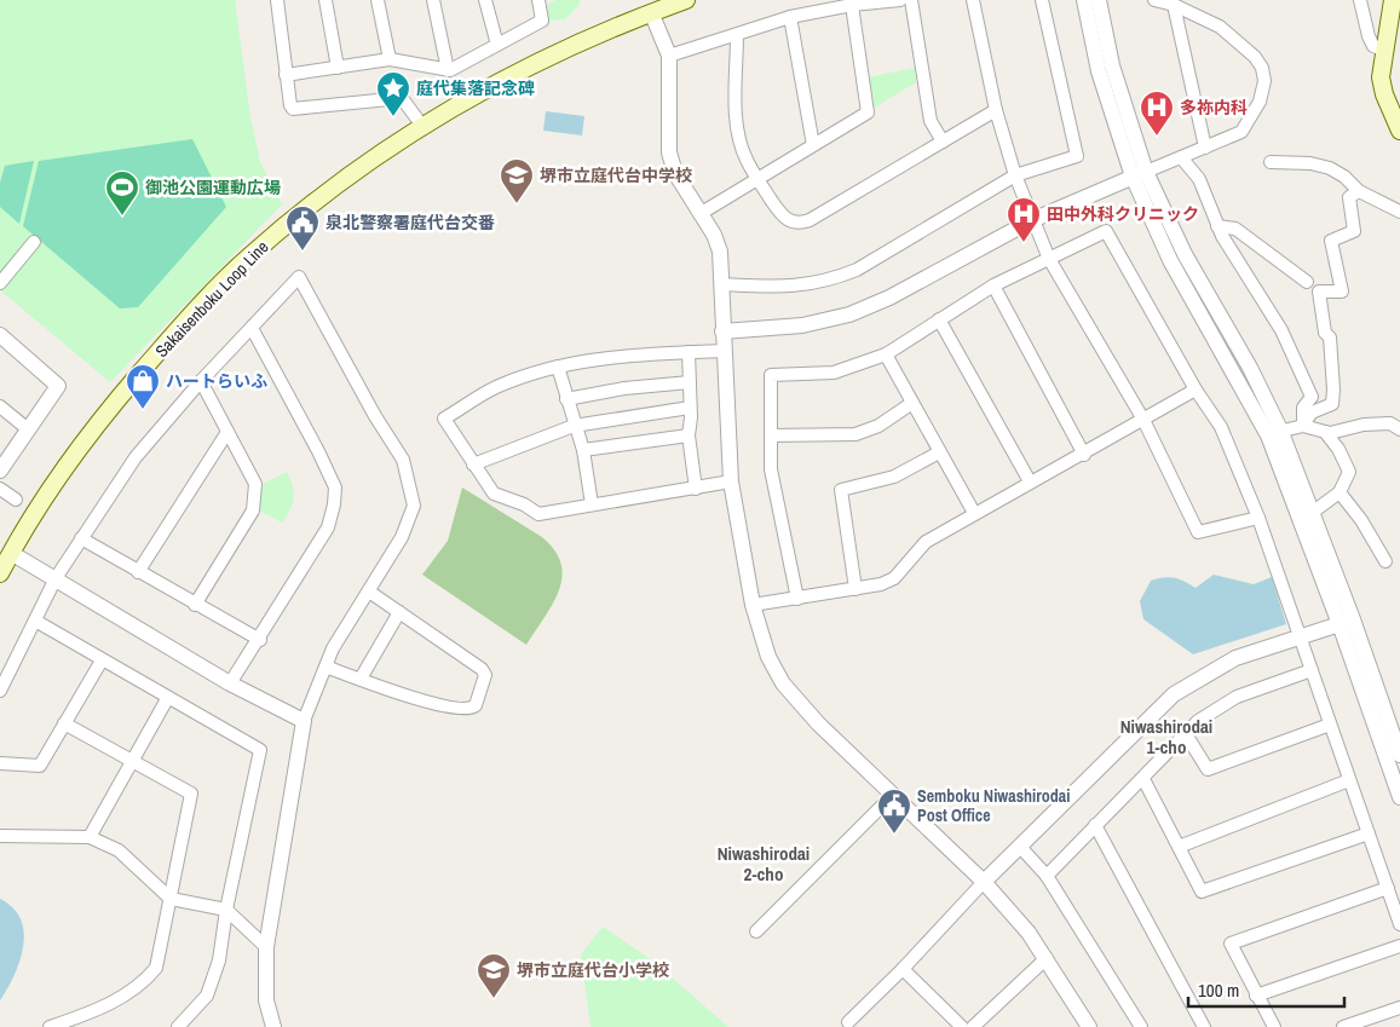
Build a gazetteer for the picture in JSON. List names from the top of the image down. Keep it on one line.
{"streets":{"main road":["Sakaisenboku Loop Line"]},"districts":["Niwashirodai 1-cho","Niwashirodai 2-cho"],"places":{"place":["庭代集落記念碑"],"hospital":["多祢内科","田中外科クリニック"],"school or university":["堺市立庭代台中学校","堺市立庭代台小学校"],"sports":["御池公園運動広場"],"public building":["泉北警察署庭代台交番","Semboku Niwashirodai Post Office"],"shop":["ハートらいふ"]},"scale_bar":"100 m"}
